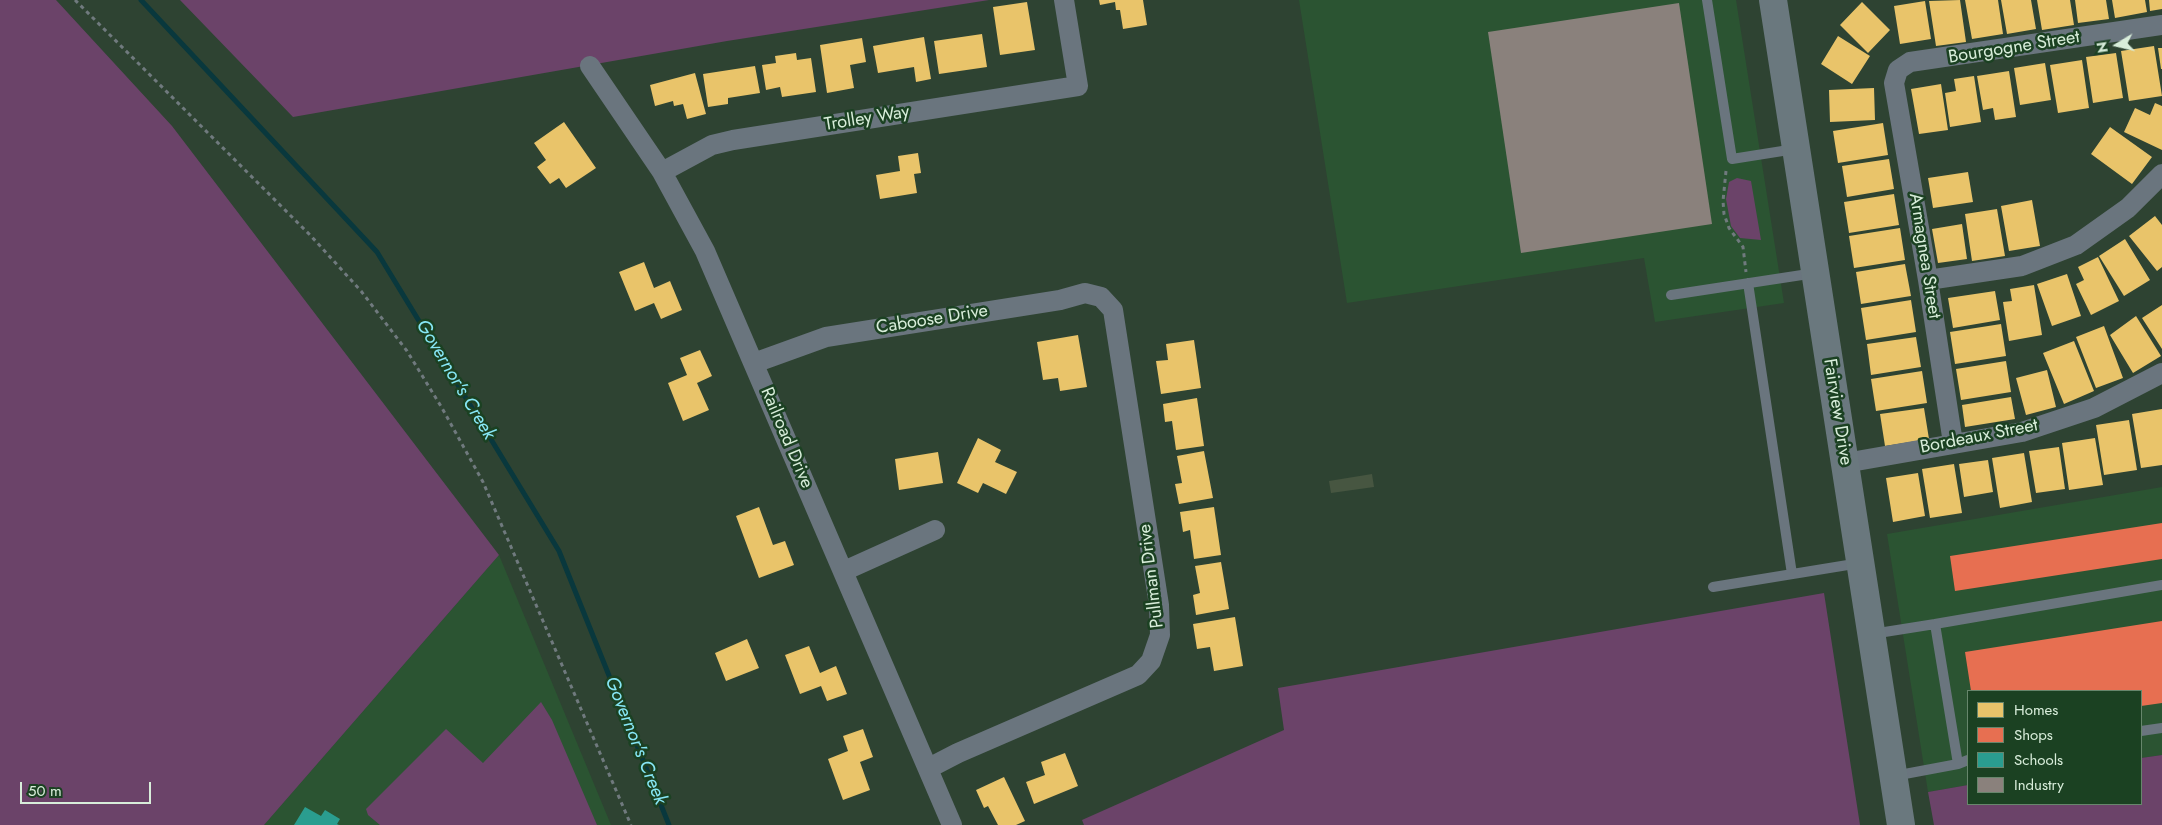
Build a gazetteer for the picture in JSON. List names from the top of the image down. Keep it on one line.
{"streets":{"main road":["Fairview Drive"],"street":["Bourgogne Street","Trolley Way","Armagnea Street","Caboose Drive","Bordeaux Street","Railroad Drive","Pullman Drive"]},"crossings":[["Bourgogne Street","Armagnea Street"],["Trolley Way","Railroad Drive"],["Armagnea Street","Bordeaux Street"],["Caboose Drive","Railroad Drive"],["Caboose Drive","Pullman Drive"],["Fairview Drive","Bordeaux Street"],["Railroad Drive","Pullman Drive"]],"water":["Governor's Creek"],"legend":["Homes","Shops","Schools","Industry"],"scale_bar":"50 m","north":"left"}
